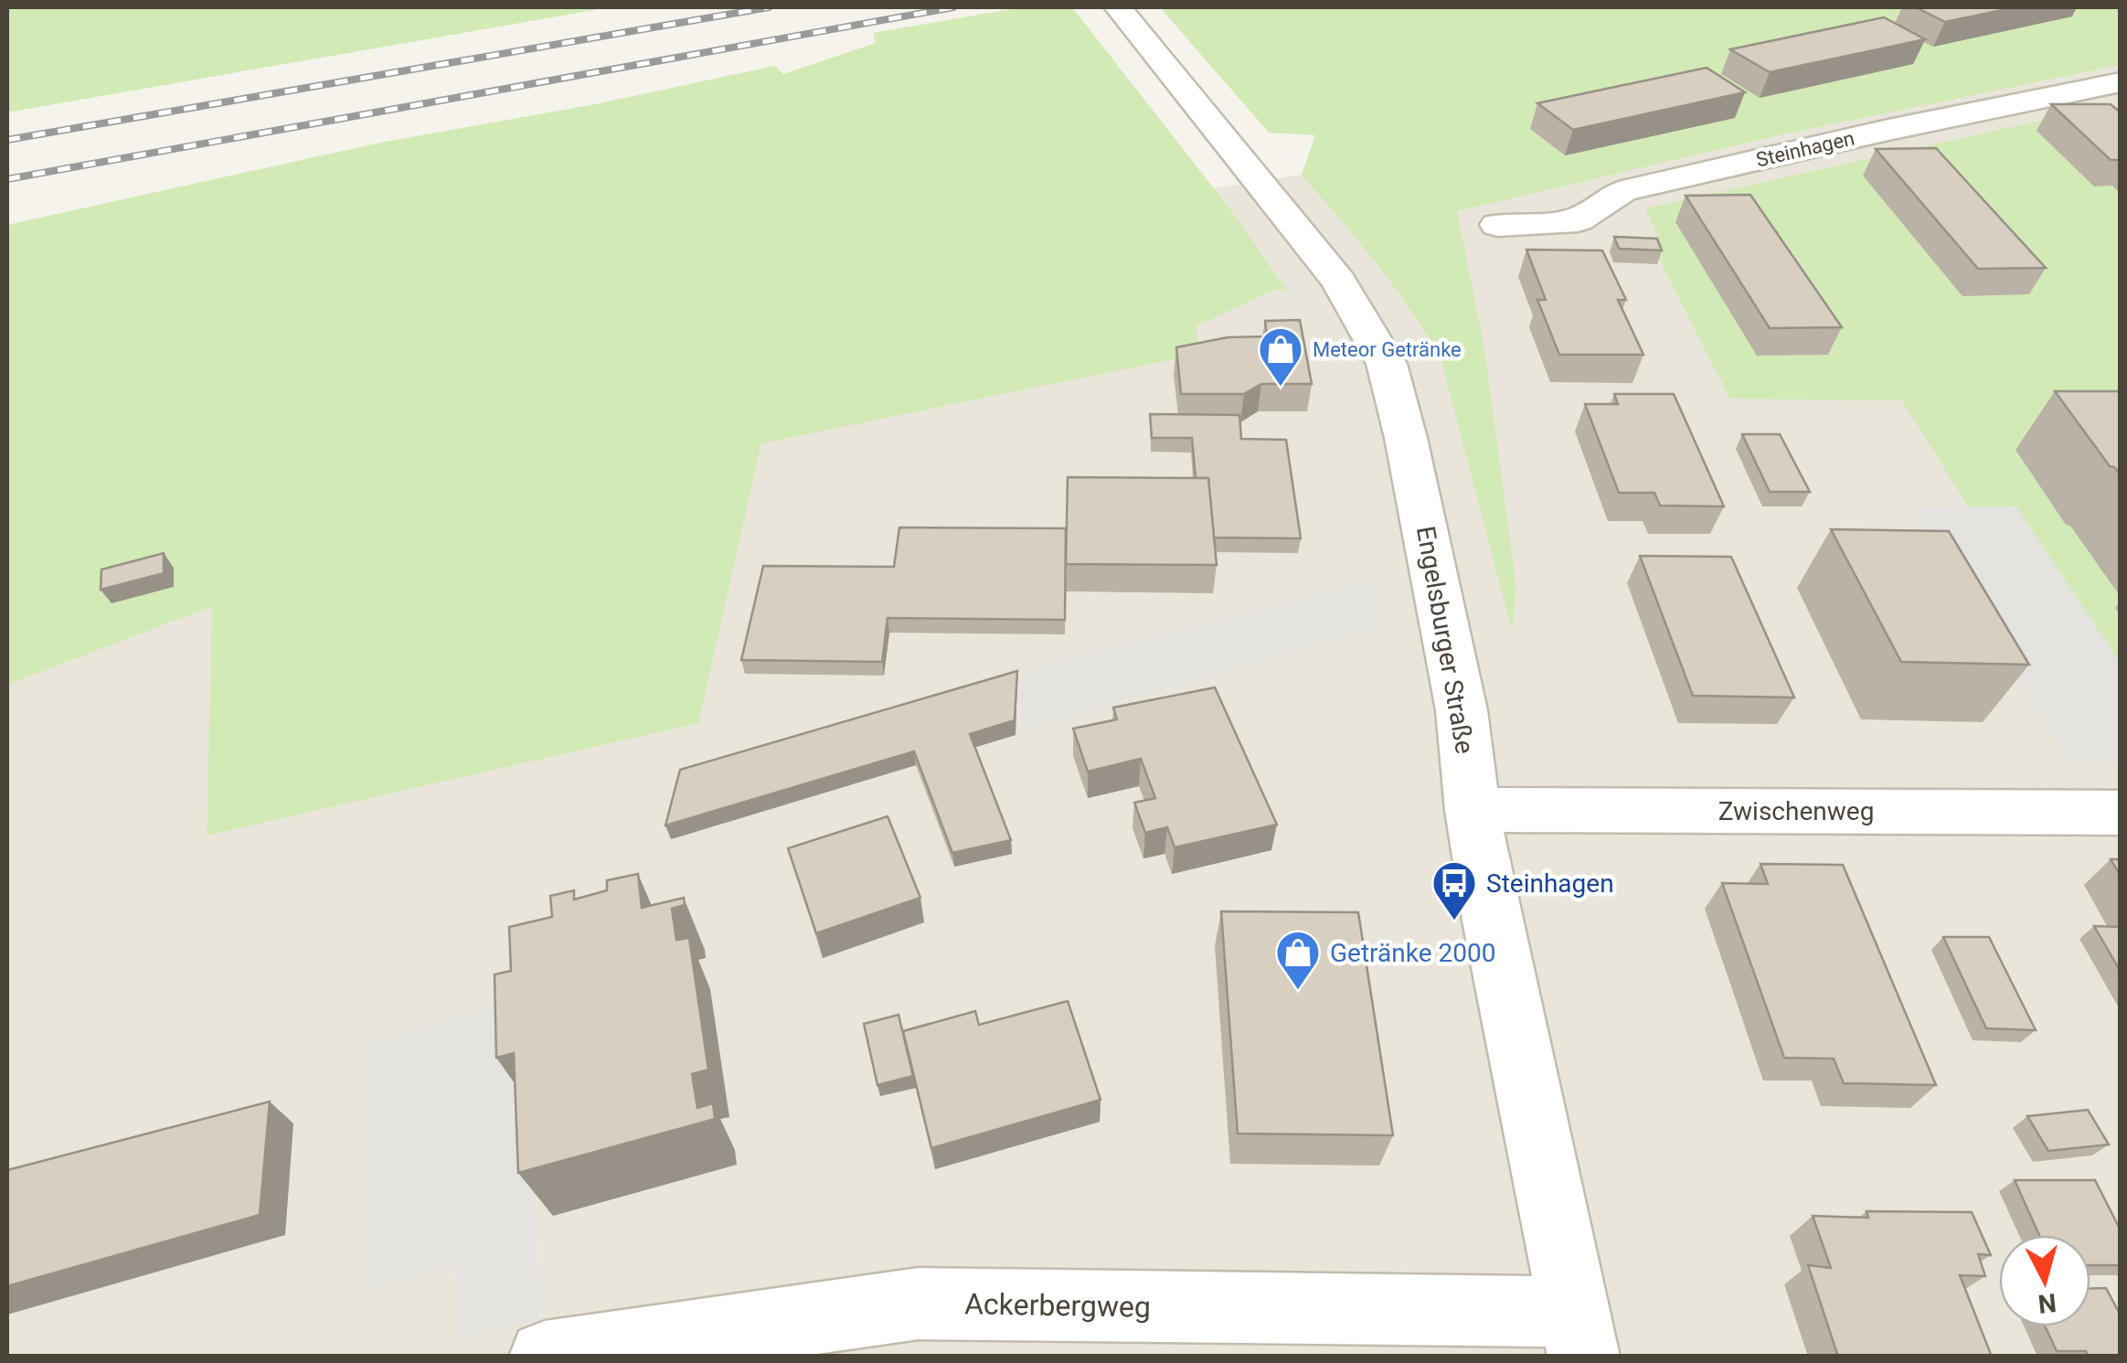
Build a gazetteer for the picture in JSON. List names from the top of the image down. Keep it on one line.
{"streets":{"street":["Steinhagen","Engelsburger Straße","Zwischenweg","Ackerbergweg"]},"crossings":[["Engelsburger Straße","Zwischenweg"],["Engelsburger Straße","Ackerbergweg"]],"places":{"shop":["Meteor Getränke","Getränke 2000"],"bus stop":["Steinhagen"]},"north":"bottom"}
